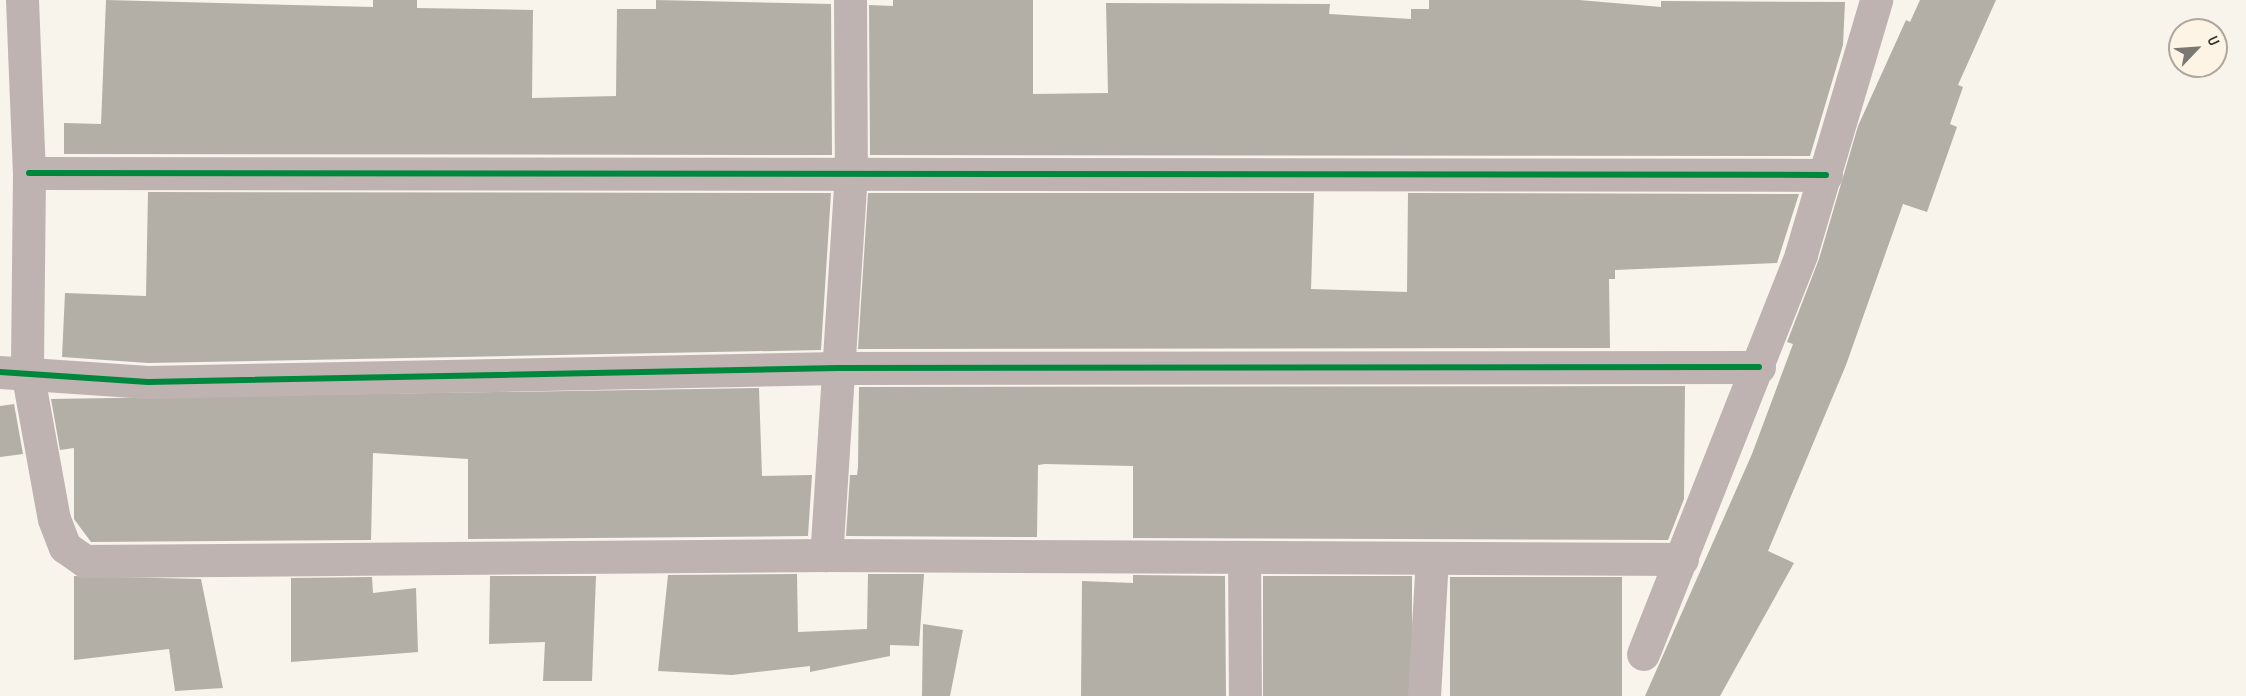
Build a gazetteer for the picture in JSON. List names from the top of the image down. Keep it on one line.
{"north":"top right"}
